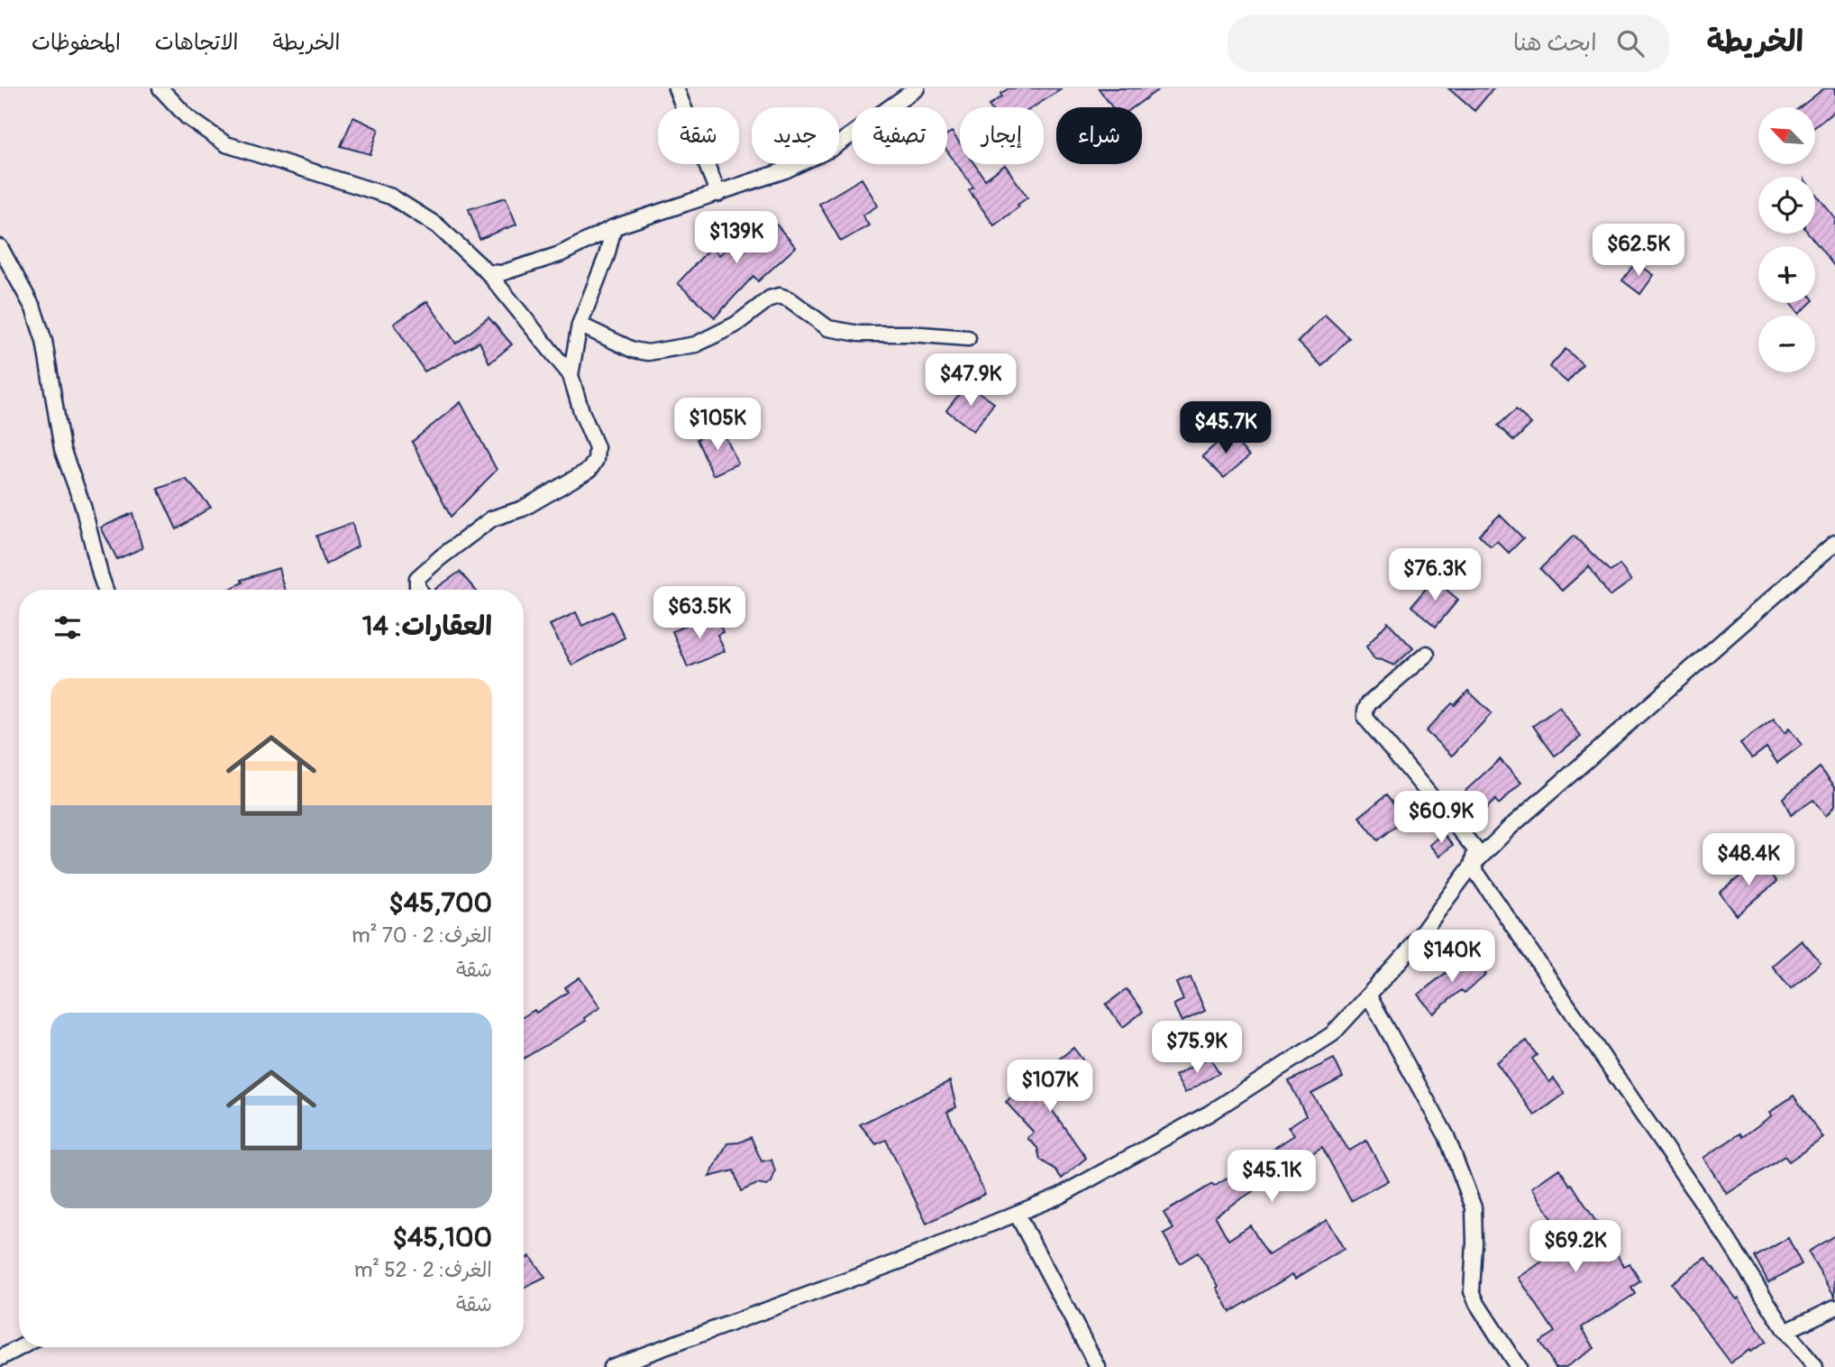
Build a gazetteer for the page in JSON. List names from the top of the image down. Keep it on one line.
{"north":"top left","page":{"header":"الخريطة","search":"ابحث هنا","nav":["الخريطة","الاتجاهات","المحفوظات"],"map_buttons":["+","−"],"chip":["شراء","إيجار","تصفية","جديد","شقة"],"price":["$139K","$62.5K","$47.9K","$105K","$45.7K","$76.3K","$63.5K","$60.9K","$48.4K","$140K","$75.9K","$107K","$45.1K","$69.2K"],"heading":"العقارات: 14","list":[{"name":"$45,700","note":"الغرف: 2 · 70 m² · شقة"},{"name":"$45,100","note":"الغرف: 2 · 52 m² · شقة"}]}}
